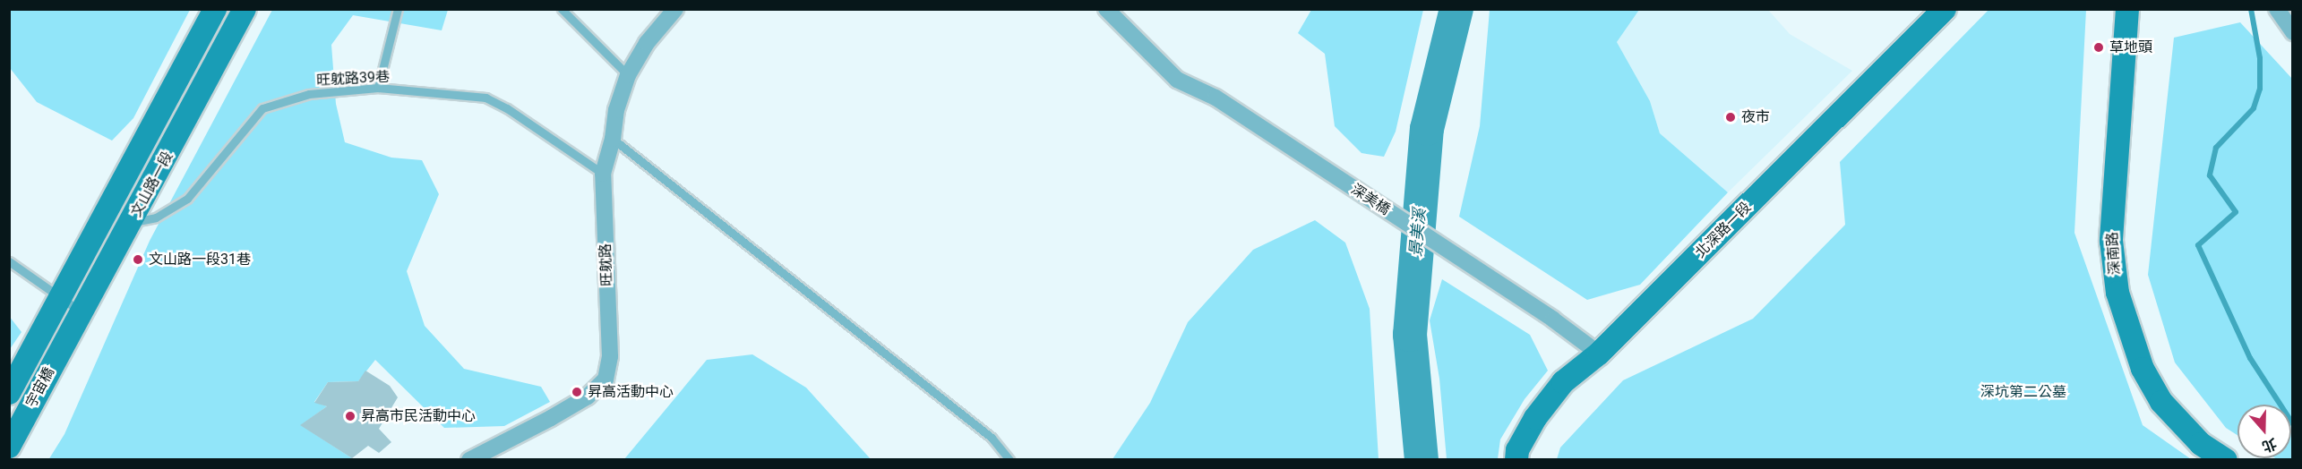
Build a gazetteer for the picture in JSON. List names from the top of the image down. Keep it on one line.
{"streets":{"main road":["文山路一段","北深路一段","深南路","宇宙橋"],"street":["深美橋","旺躭路"],"lane":["旺躭路39巷"]},"crossings":[["旺躭路39巷","文山路一段"],["旺躭路39巷","旺躭路"],["文山路一段","宇宙橋"],["深美橋","北深路一段"]],"water":["景美溪"],"parks":["深坑第二公墓"],"places":["草地頭","夜市","文山路一段31巷","昇高活動中心","昇高市民活動中心"],"north":"bottom"}
